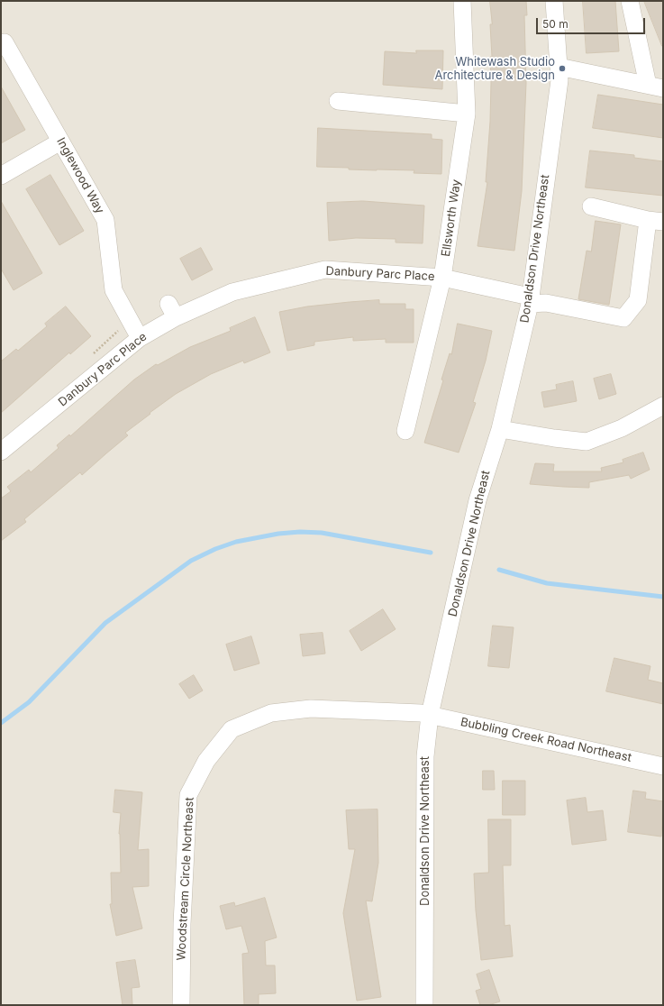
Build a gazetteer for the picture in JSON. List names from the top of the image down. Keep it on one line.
{"streets":{"street":["Inglewood Way","Ellsworth Way","Donaldson Drive Northeast","Danbury Parc Place","Bubbling Creek Road Northeast","Woodstream Circle Northeast"]},"crossings":[["Inglewood Way","Danbury Parc Place"],["Ellsworth Way","Danbury Parc Place"],["Donaldson Drive Northeast","Danbury Parc Place"],["Donaldson Drive Northeast","Bubbling Creek Road Northeast"],["Donaldson Drive Northeast","Woodstream Circle Northeast"],["Bubbling Creek Road Northeast","Woodstream Circle Northeast"]],"places":["Whitewash Studio Architecture & Design"],"scale_bar":"50 m"}
